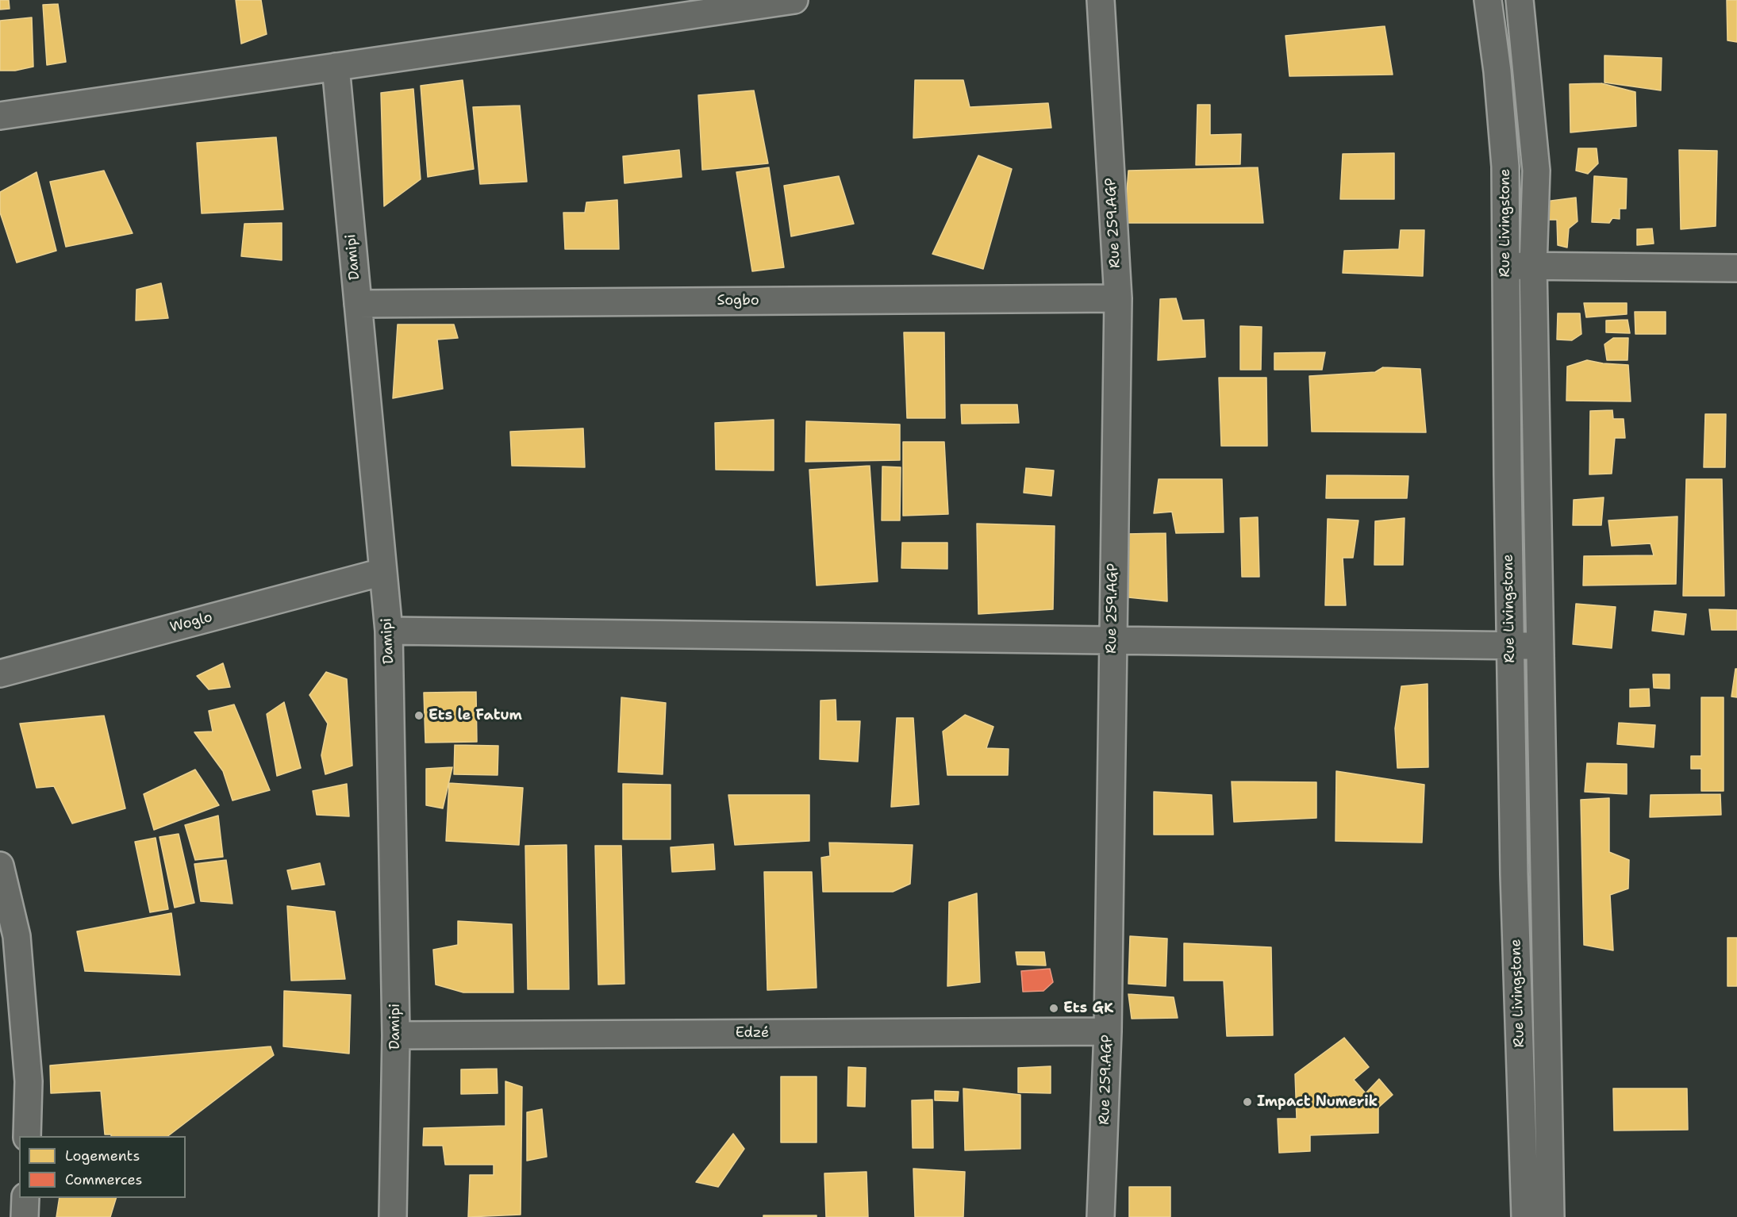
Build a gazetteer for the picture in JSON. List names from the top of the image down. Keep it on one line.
{"streets":{"street":["Rue 259.AGP","Rue Livingstone","Damipi","Sogbo","Woglo","Edzé"]},"crossings":[["Rue 259.AGP","Sogbo"],["Rue 259.AGP","Edzé"],["Damipi","Sogbo"],["Damipi","Woglo"],["Damipi","Edzé"]],"places":["Ets le Fatum","Ets GK","Impact Numerik"],"legend":["Logements","Commerces"]}
